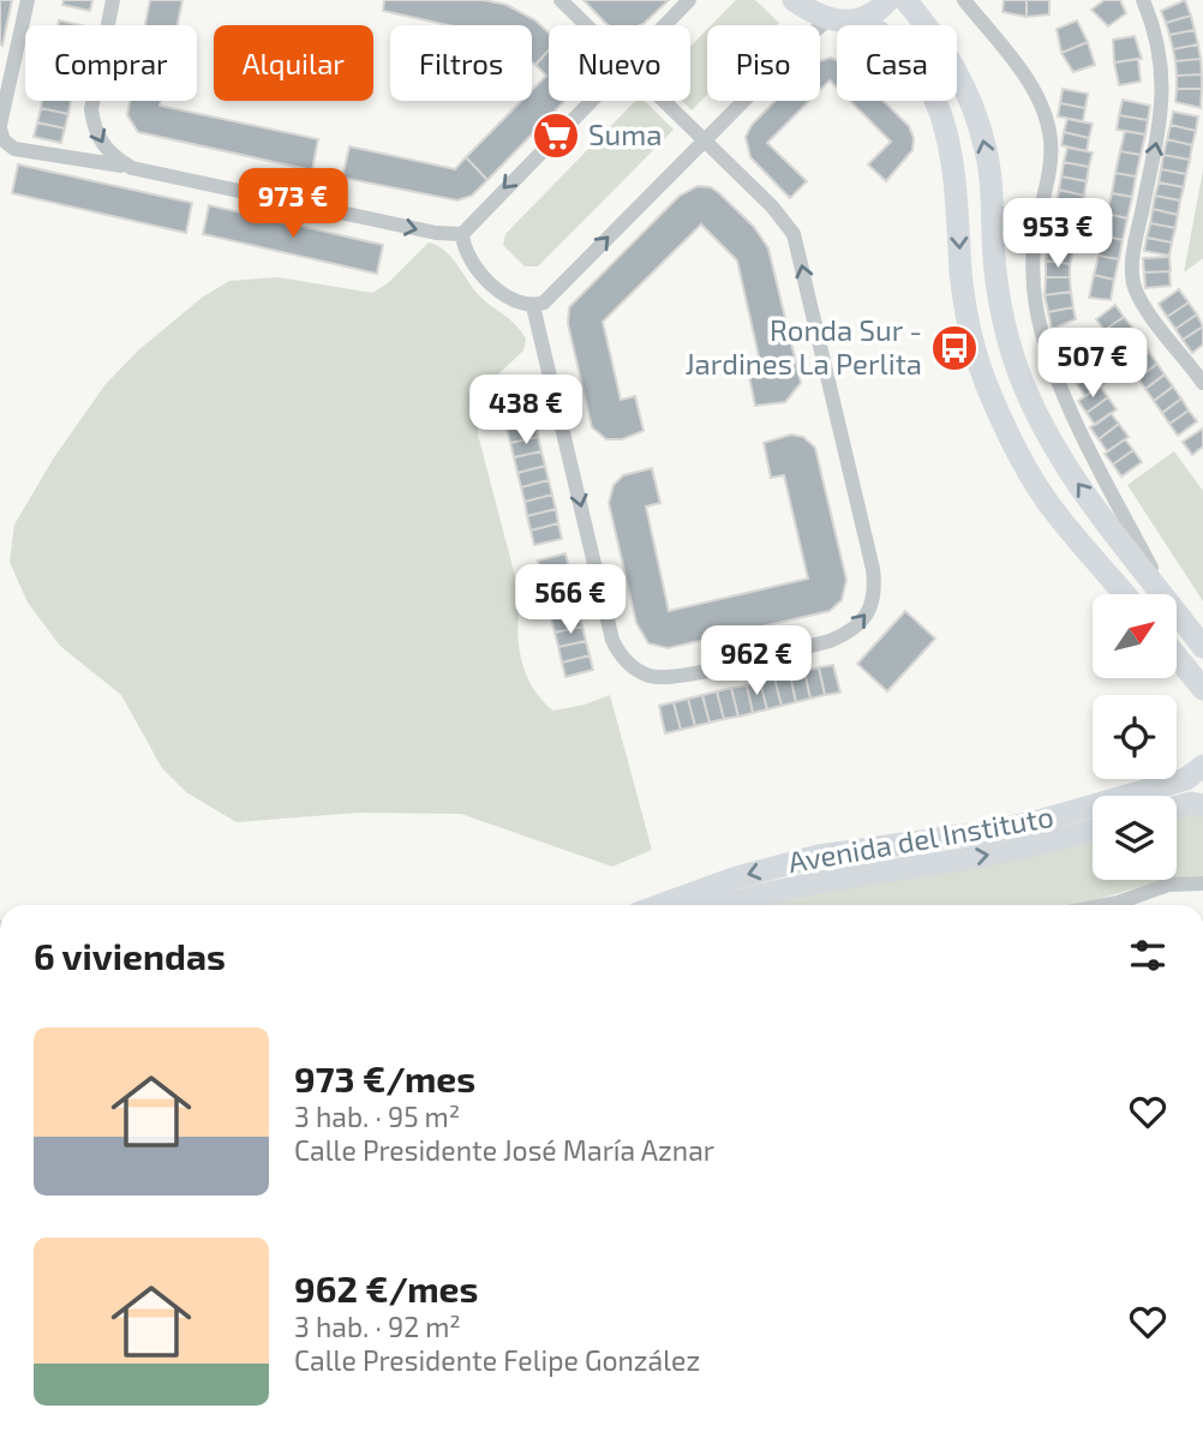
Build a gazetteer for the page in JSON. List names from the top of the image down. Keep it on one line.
{"streets":{"main road":["Avenida del Instituto"]},"places":{"supermarket":["Suma"],"bus stop":["Ronda Sur - Jardines La Perlita"]},"north":"top right","page":{"chip":["Comprar","Alquilar","Filtros","Nuevo","Piso","Casa"],"price":["973 €","953 €","507 €","438 €","566 €","962 €"],"heading":"6 viviendas","list":[{"name":"973 €/mes","note":"3 hab. · 95 m² · Calle Presidente José María Aznar"},{"name":"962 €/mes","note":"3 hab. · 92 m² · Calle Presidente Felipe González"}]}}
